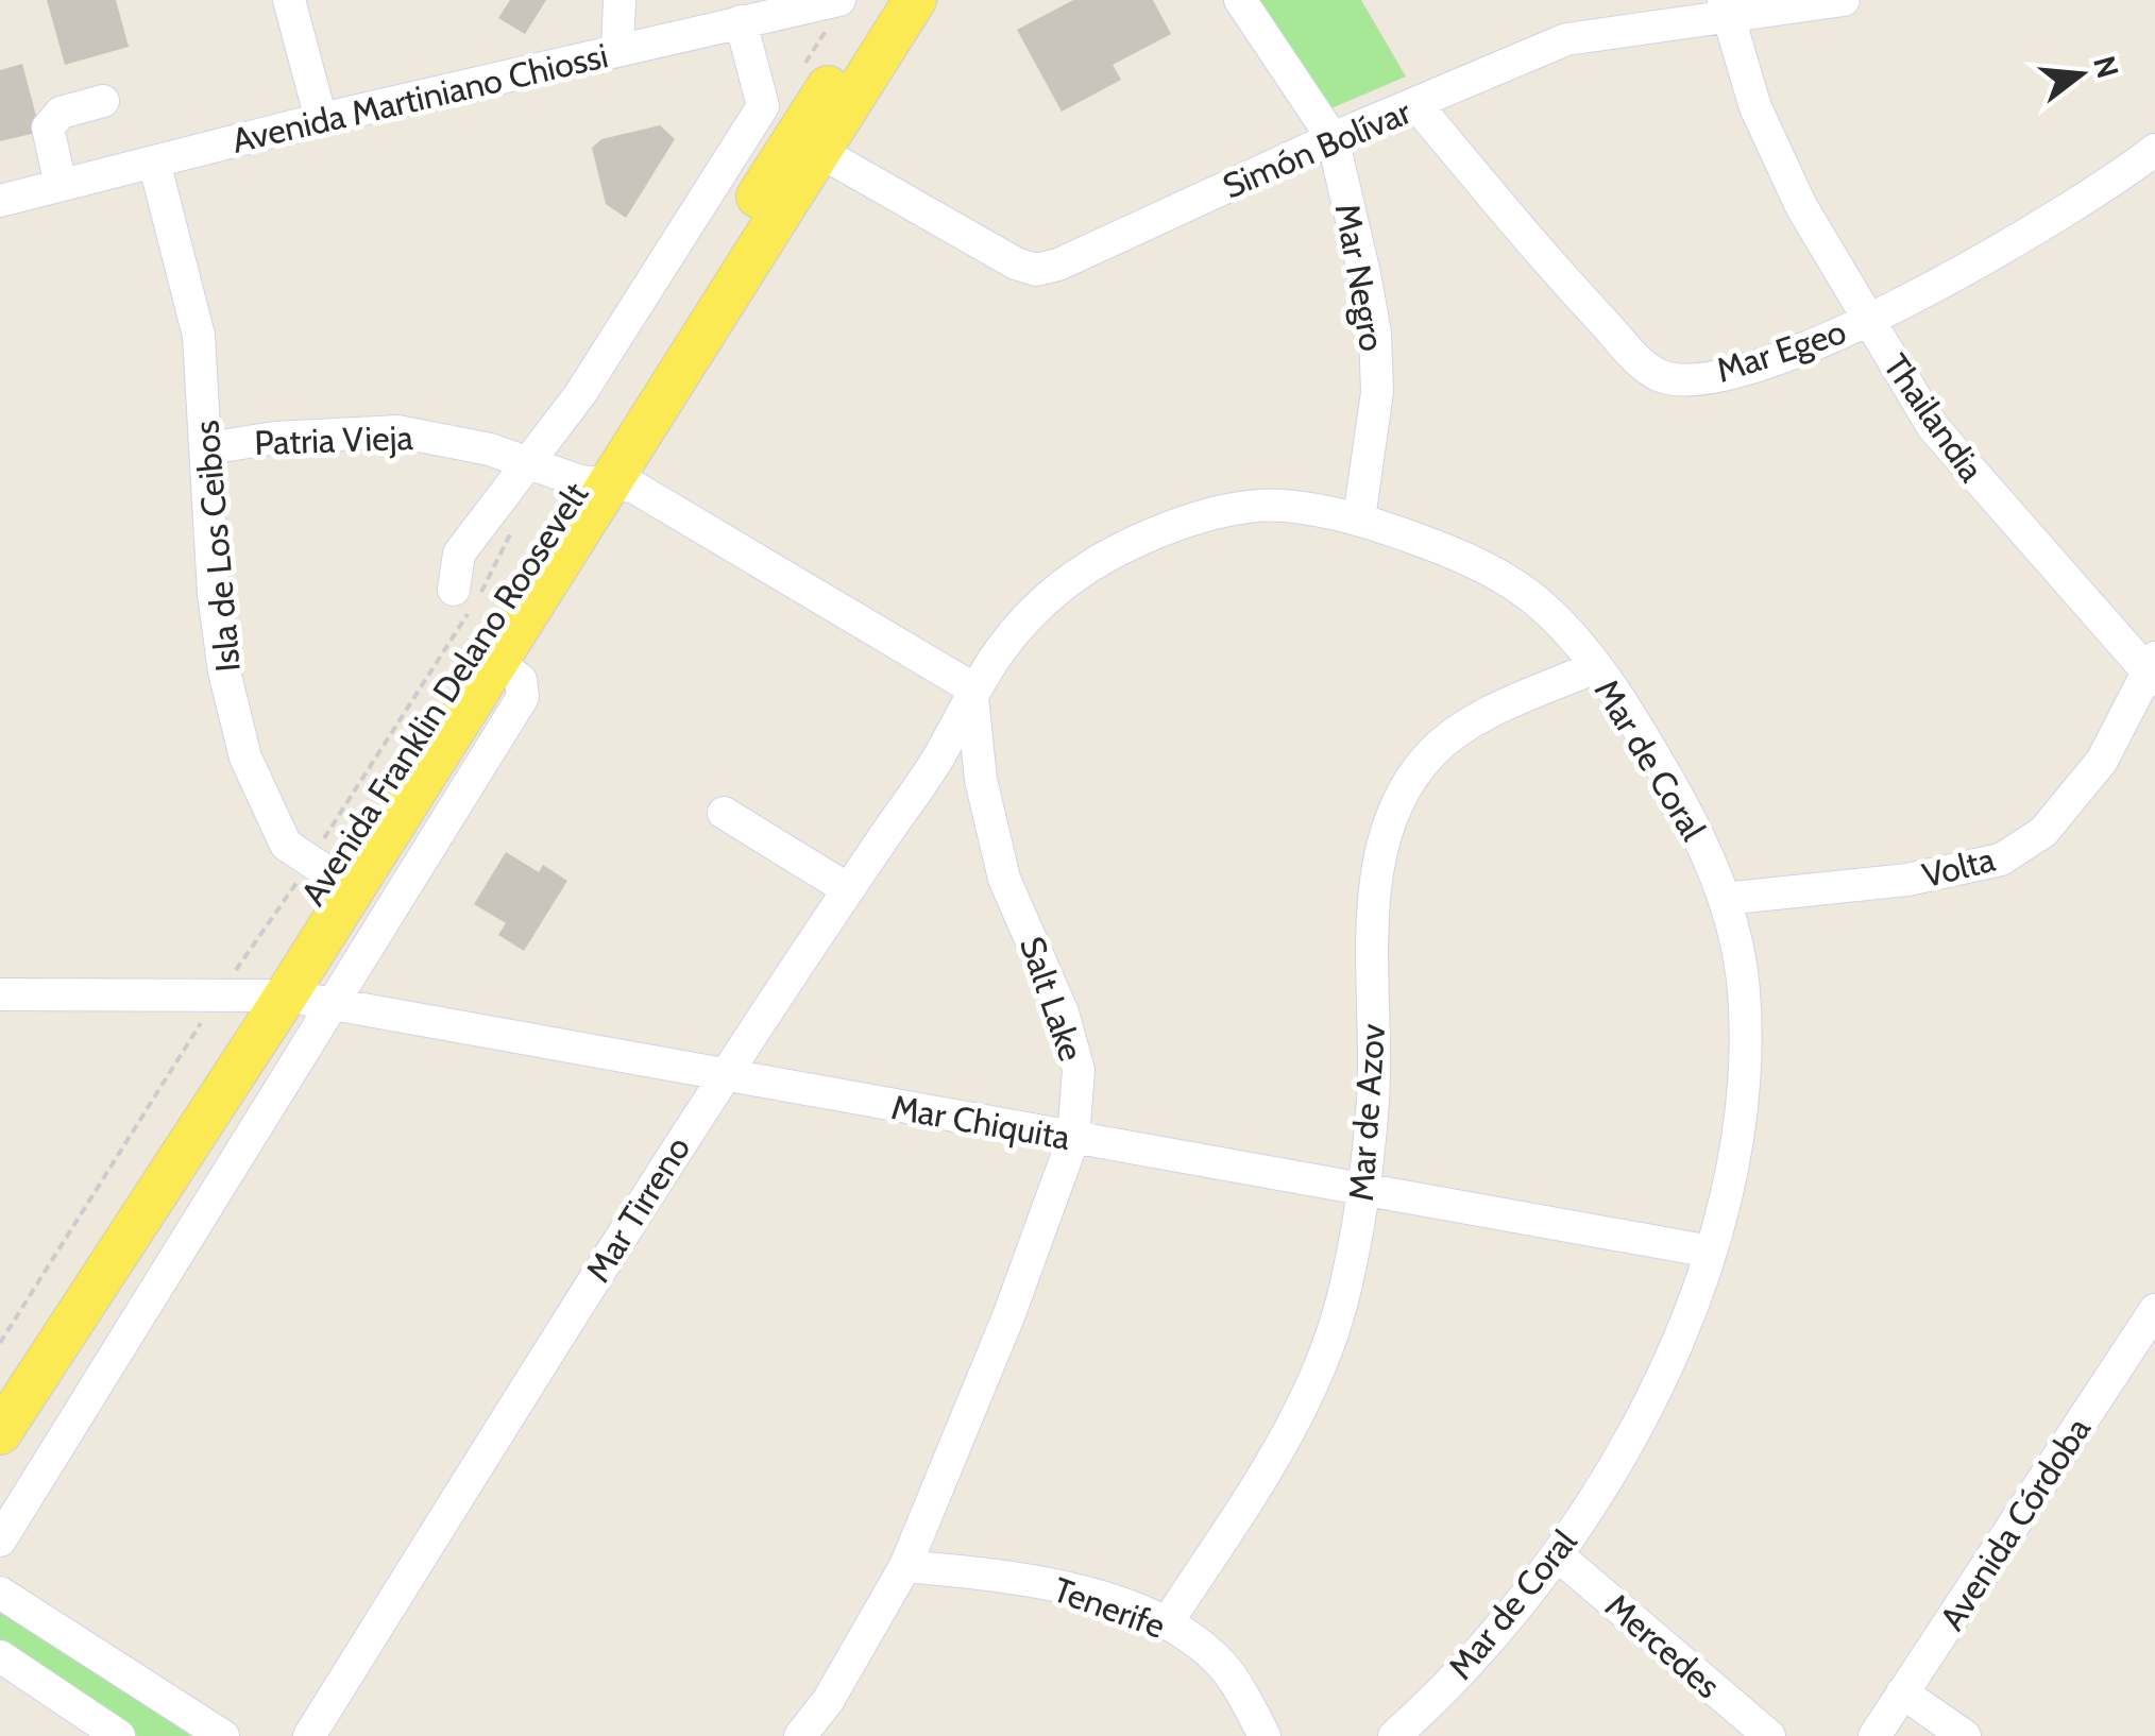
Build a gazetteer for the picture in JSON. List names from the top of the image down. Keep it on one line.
{"streets":{"main road":["Avenida Franklin Delano Roosevelt"],"street":["Avenida Martiniano Chiossi","Simón Bolívar","Mar Negro","Mar Egeo","Thailandia","Patria Vieja","Isla de Los Ceibos","Mar de Coral","Volta","Salt Lake","Mar de Azov","Mar Chiquita","Mar Tirreno","Avenida Córdoba","Tenerife","Mercedes"]},"crossings":[["Avenida Martiniano Chiossi","Isla de Los Ceibos"],["Simón Bolívar","Mar Negro"],["Simón Bolívar","Mar Egeo"],["Simón Bolívar","Thailandia"],["Simón Bolívar","Avenida Franklin Delano Roosevelt"],["Mar Negro","Mar de Coral"],["Mar Egeo","Thailandia"],["Thailandia","Volta"],["Patria Vieja","Isla de Los Ceibos"],["Patria Vieja","Avenida Franklin Delano Roosevelt"],["Isla de Los Ceibos","Avenida Franklin Delano Roosevelt"],["Avenida Franklin Delano Roosevelt","Mar Chiquita"],["Mar de Coral","Volta"],["Mar de Coral","Salt Lake"],["Mar de Coral","Mar de Azov"],["Mar de Coral","Mar Chiquita"],["Mar de Coral","Mar Tirreno"],["Mar de Coral","Mercedes"],["Salt Lake","Mar Chiquita"],["Salt Lake","Mar Tirreno"],["Salt Lake","Tenerife"],["Mar de Azov","Mar Chiquita"],["Mar de Azov","Tenerife"],["Mar Chiquita","Mar Tirreno"]],"north":"right"}
